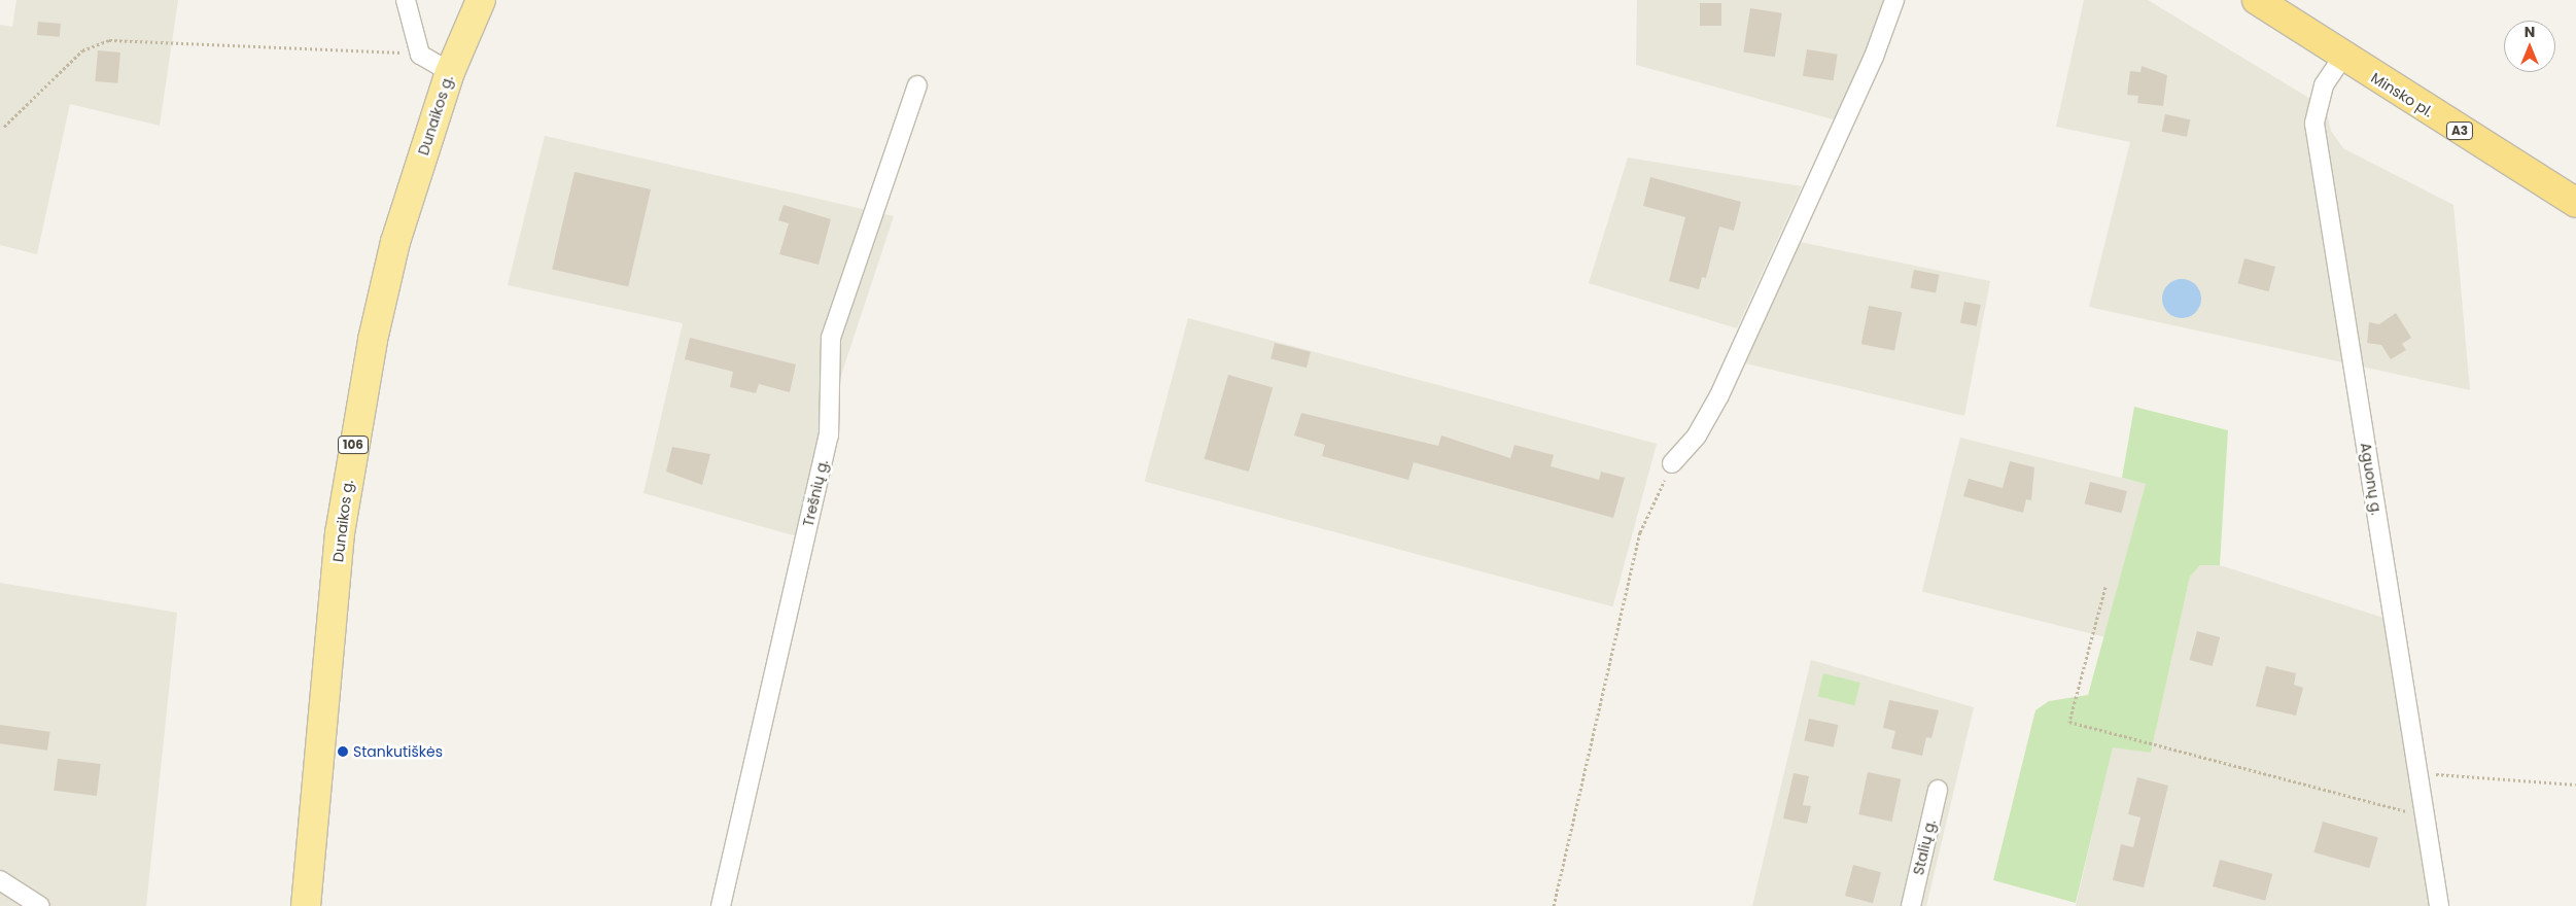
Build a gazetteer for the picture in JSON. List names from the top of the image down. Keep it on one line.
{"streets":{"highway":["Minsko pl.","A3"],"main road":["Dunaikos g.","106"],"street":["Aguonų g.","Trešnių g.","Stalių g."]},"crossings":[["Minsko pl.","Aguonų g."]],"places":["Stankutiškės"],"north":"top"}
